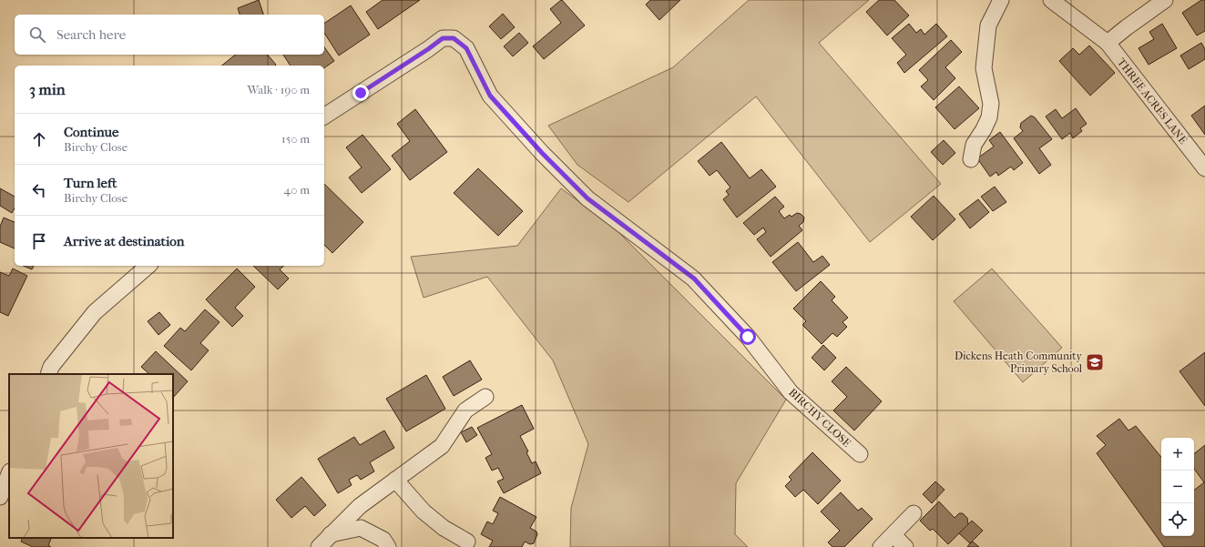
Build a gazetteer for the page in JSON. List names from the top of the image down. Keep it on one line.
{"streets":{"street":["THREE ACRES LANE","BIRCHY CLOSE"]},"places":{"school or university":["Dickens Heath Community Primary School"]},"page":{"search":"Search here","heading":["3 min","Walk · 190 m"],"list":[["Continue","Birchy Close","150 m"],["Turn left","Birchy Close","40 m"],"Arrive at destination"],"map_buttons":["+","−"]}}
